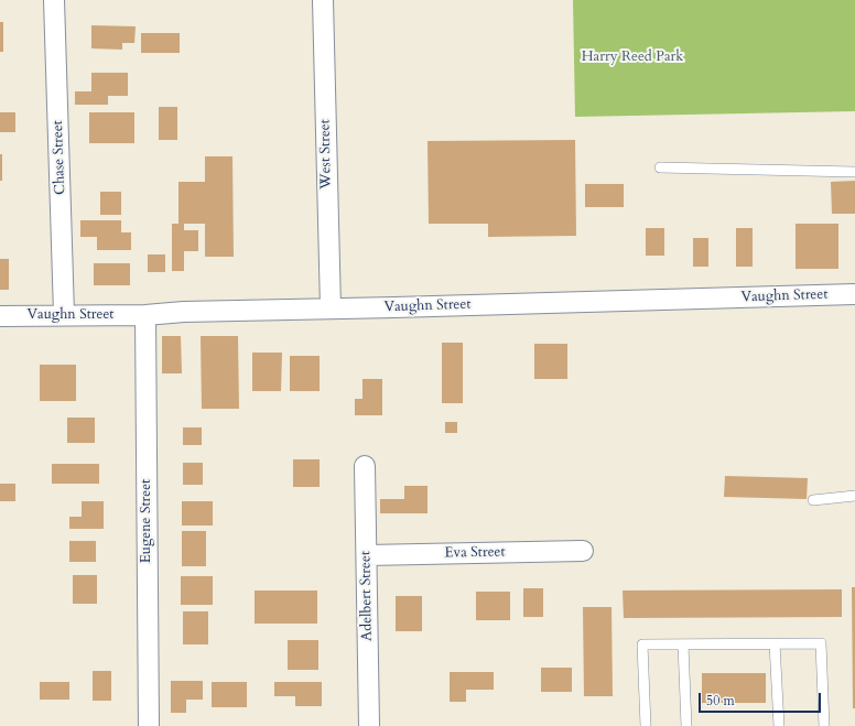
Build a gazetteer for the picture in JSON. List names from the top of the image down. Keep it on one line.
{"streets":{"street":["West Street","Chase Street","Vaughn Street","Eugene Street","Eva Street","Adelbert Street"]},"crossings":[["West Street","Vaughn Street"],["Chase Street","Vaughn Street"],["Vaughn Street","Eugene Street"],["Eva Street","Adelbert Street"]],"parks":["Harry Reed Park"],"scale_bar":"50 m"}
